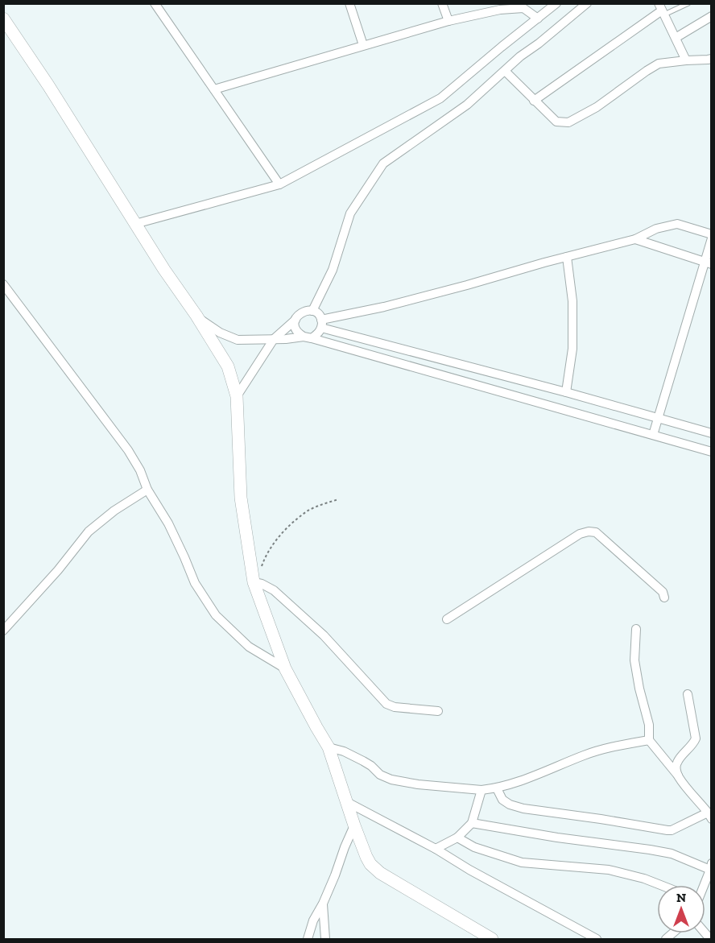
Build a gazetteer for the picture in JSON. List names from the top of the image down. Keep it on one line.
{"north":"top"}
